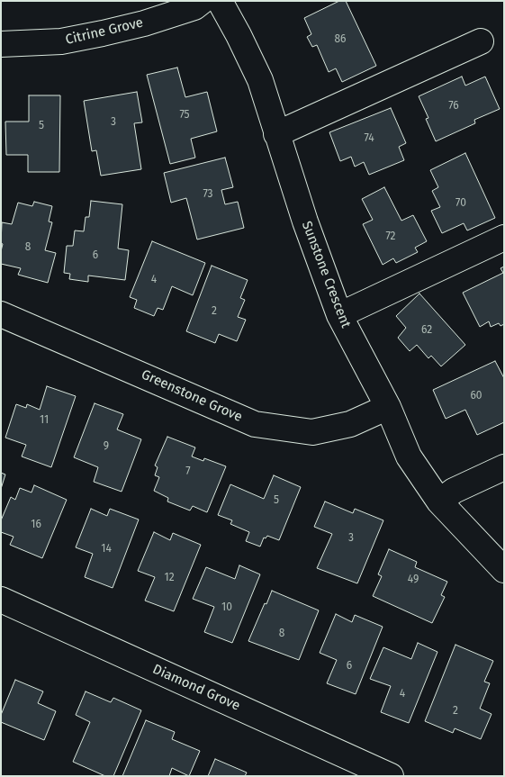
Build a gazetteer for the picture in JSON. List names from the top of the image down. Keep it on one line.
{"streets":{"street":["Citrine Grove","Sunstone Crescent","Greenstone Grove","Diamond Grove"]},"crossings":[["Sunstone Crescent","Greenstone Grove"]],"house_numbers":["86","76","75","3","5","74","73","70","72","8","6","4","2","62","60","11","9","7","5","16","3","14","12","49","10","8","6","4","2"]}
